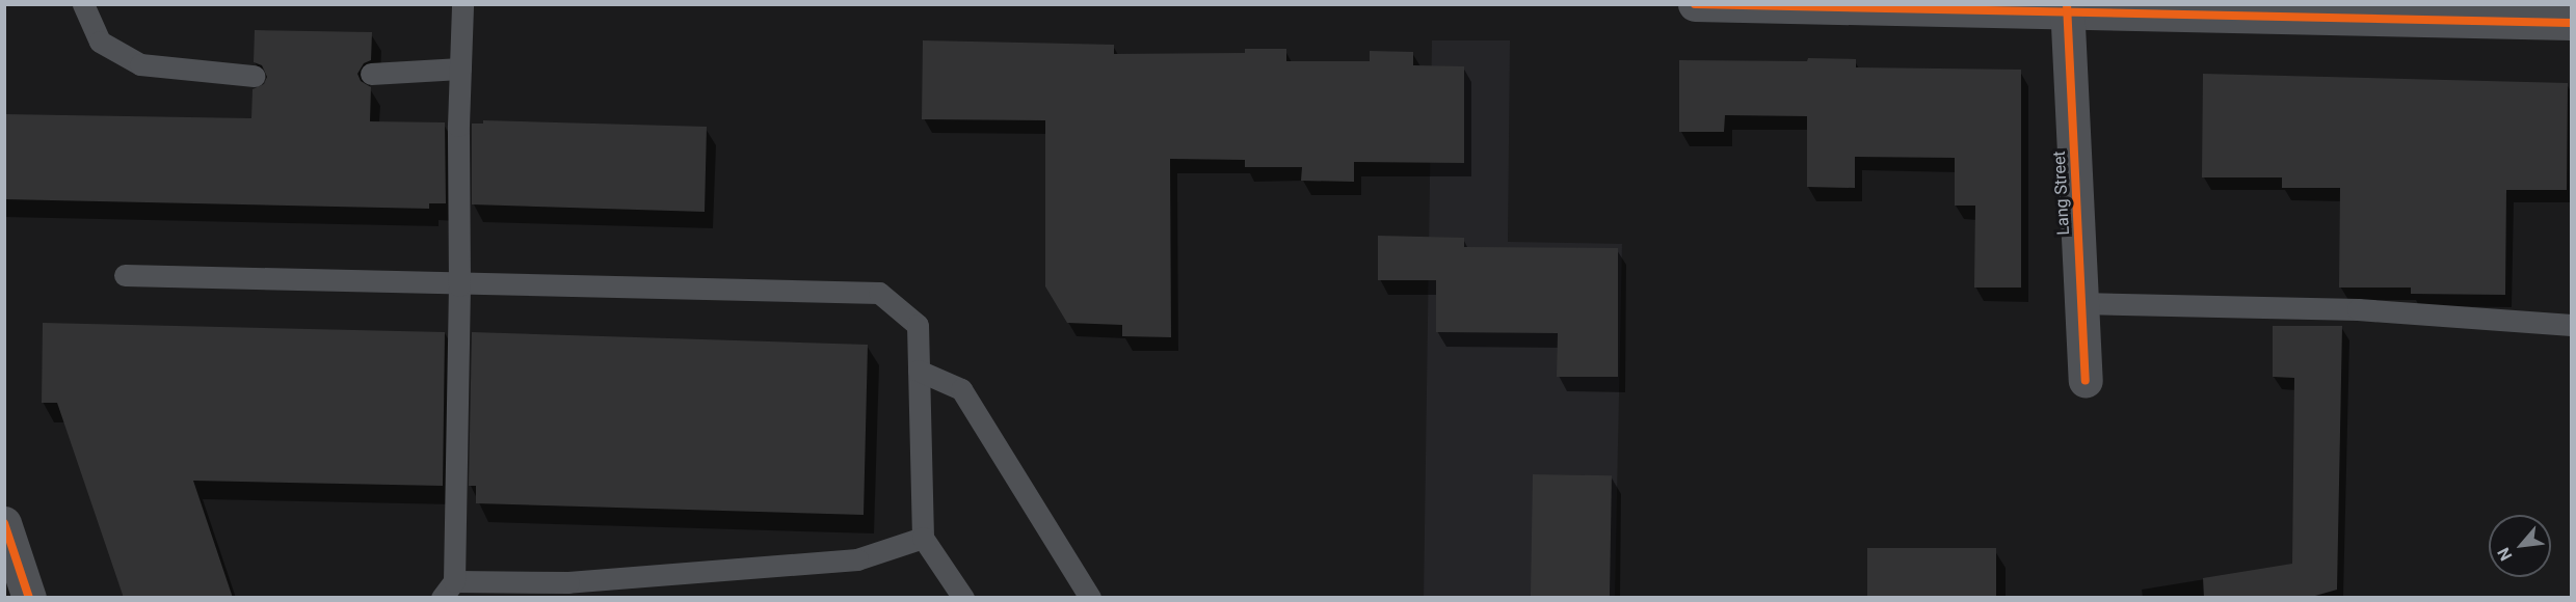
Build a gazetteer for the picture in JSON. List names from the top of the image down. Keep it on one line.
{"streets":{"street":["Lang Street"]},"north":"bottom left"}
